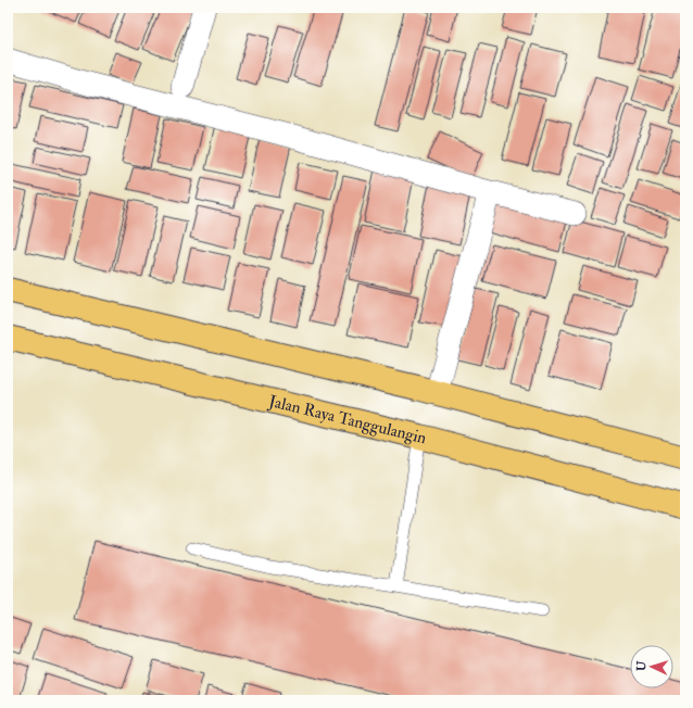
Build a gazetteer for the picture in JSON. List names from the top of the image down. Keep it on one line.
{"streets":{"highway":["Jalan Raya Tanggulangin"]},"north":"left"}
